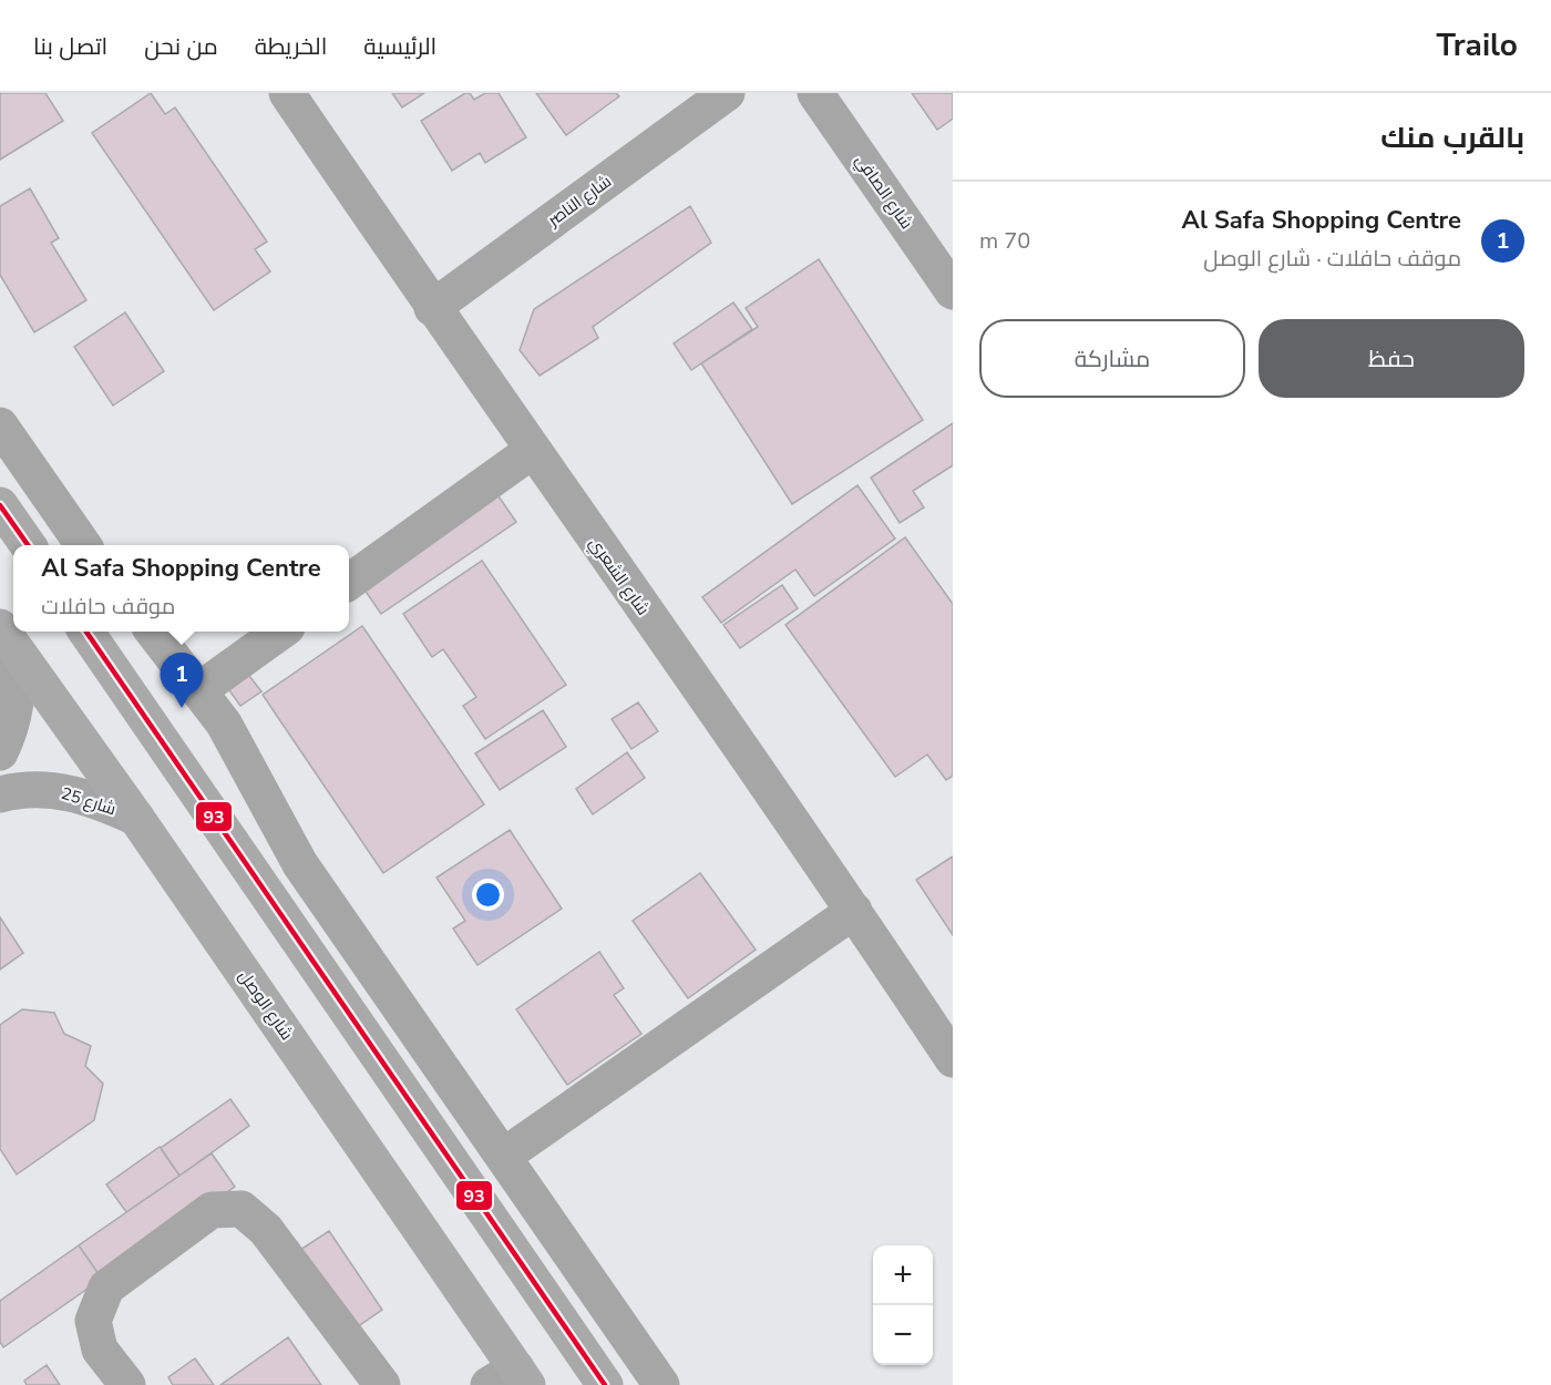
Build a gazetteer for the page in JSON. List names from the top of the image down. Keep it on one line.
{"streets":{"main road":["شارع الوصل"],"street":["شارع الصافي","شارع الناصر","شارع الشعري","شارع 25"]},"crossings":[["شارع الناصر","شارع الشعري"],["شارع 25","شارع الوصل"]],"lines":["transit line 93"],"page":{"header":"Trailo","nav":["الرئيسية","الخريطة","من نحن","اتصل بنا"],"heading":"بالقرب منك","list":[{"mark":"1","name":"Al Safa Shopping Centre","note":"موقف حافلات · شارع الوصل","value":"70 m"}],"buttons":["حفظ","مشاركة"],"popup":["Al Safa Shopping Centre","موقف حافلات"],"pins":"1","map_buttons":["+","−"]}}
